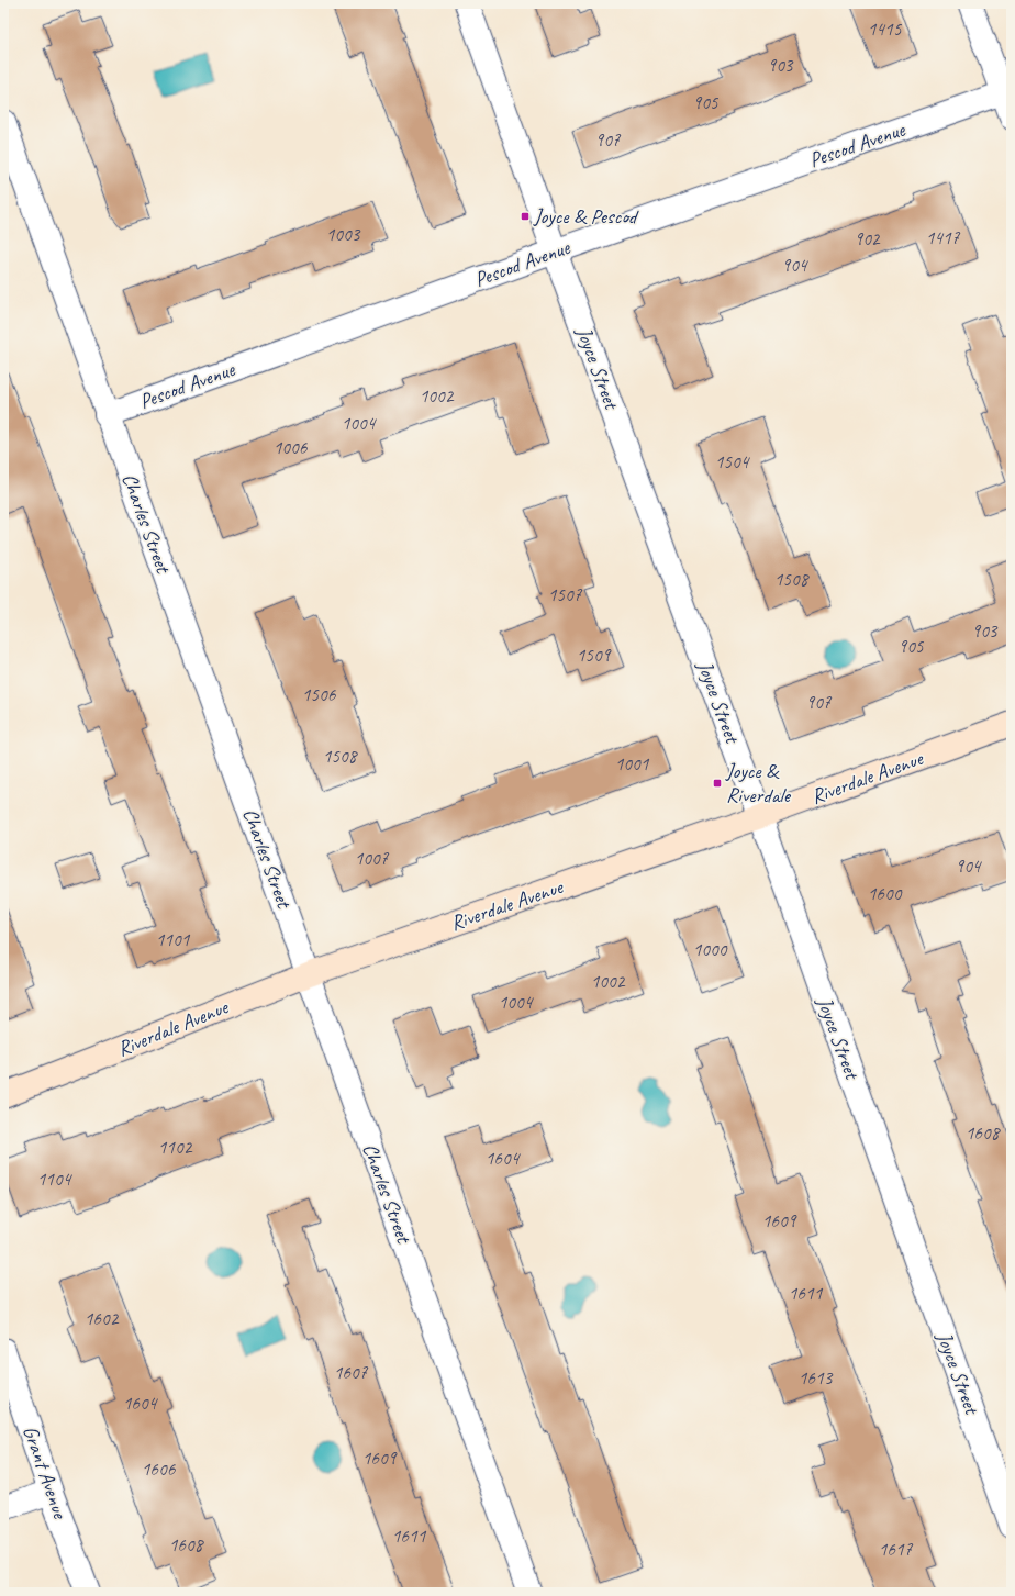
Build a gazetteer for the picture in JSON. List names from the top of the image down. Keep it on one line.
{"streets":{"street":["Pescod Avenue","Joyce Street","Charles Street","Riverdale Avenue","Grant Avenue"]},"crossings":[["Pescod Avenue","Joyce Street"],["Pescod Avenue","Charles Street"],["Joyce Street","Riverdale Avenue"],["Charles Street","Riverdale Avenue"]],"places":{"transit":["Joyce & Pescod","Joyce & Riverdale"]},"house_numbers":["1415","903","905","907","1003","1417","902","904","1002","1004","1006","1504","1508","1507","903","905","1509","1506","907","1508","1001","1007","904","1600","1101","1000","1002","1004","1608","1102","1604","1104","1609","1611","1602","1607","1613","1604","1609","1606","1611","1608","1617"]}
